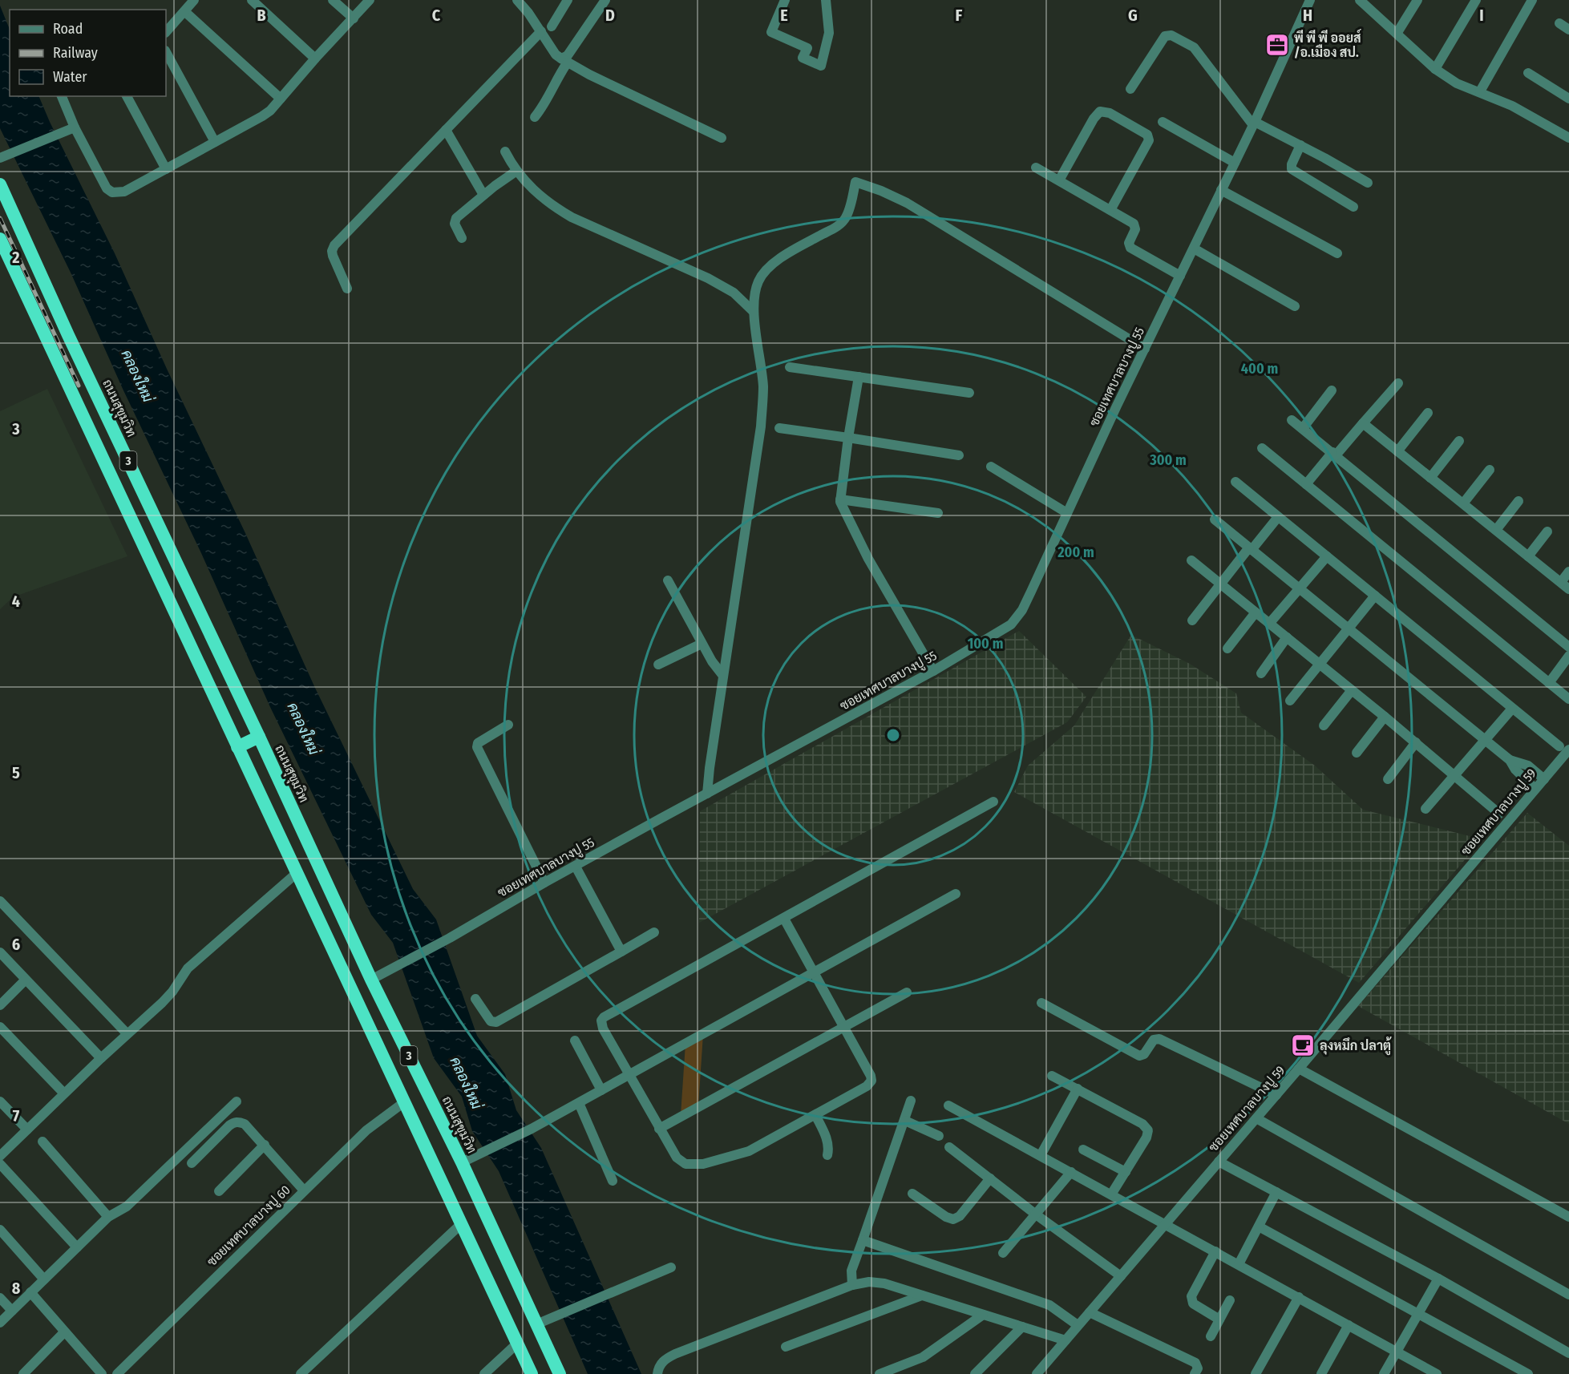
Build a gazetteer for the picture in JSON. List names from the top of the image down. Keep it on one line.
{"streets":{"highway":["ถนนสุขุมวิท","3"],"street":["ซอยเทศบาลบางปู 55","ซอยเทศบาลบางปู 59","ซอยเทศบาลบางปู 60"]},"crossings":[["ซอยเทศบาลบางปู 55","ถนนสุขุมวิท"],["3","ซอยเทศบาลบางปู 60"]],"water":["คลองใหม่"],"places":{"office":["พี พี พี ออยส์ /อ.เมือง สป."],"cafe":["ลุงหมึก ปลาตู้"]},"legend":["Road","Railway","Water"],"grid":{"columns":["B","C","D","E","F","G","H","I"],"rows":["2","3","4","5","6","7","8"]},"rings":["400 m","300 m","200 m","100 m"]}
